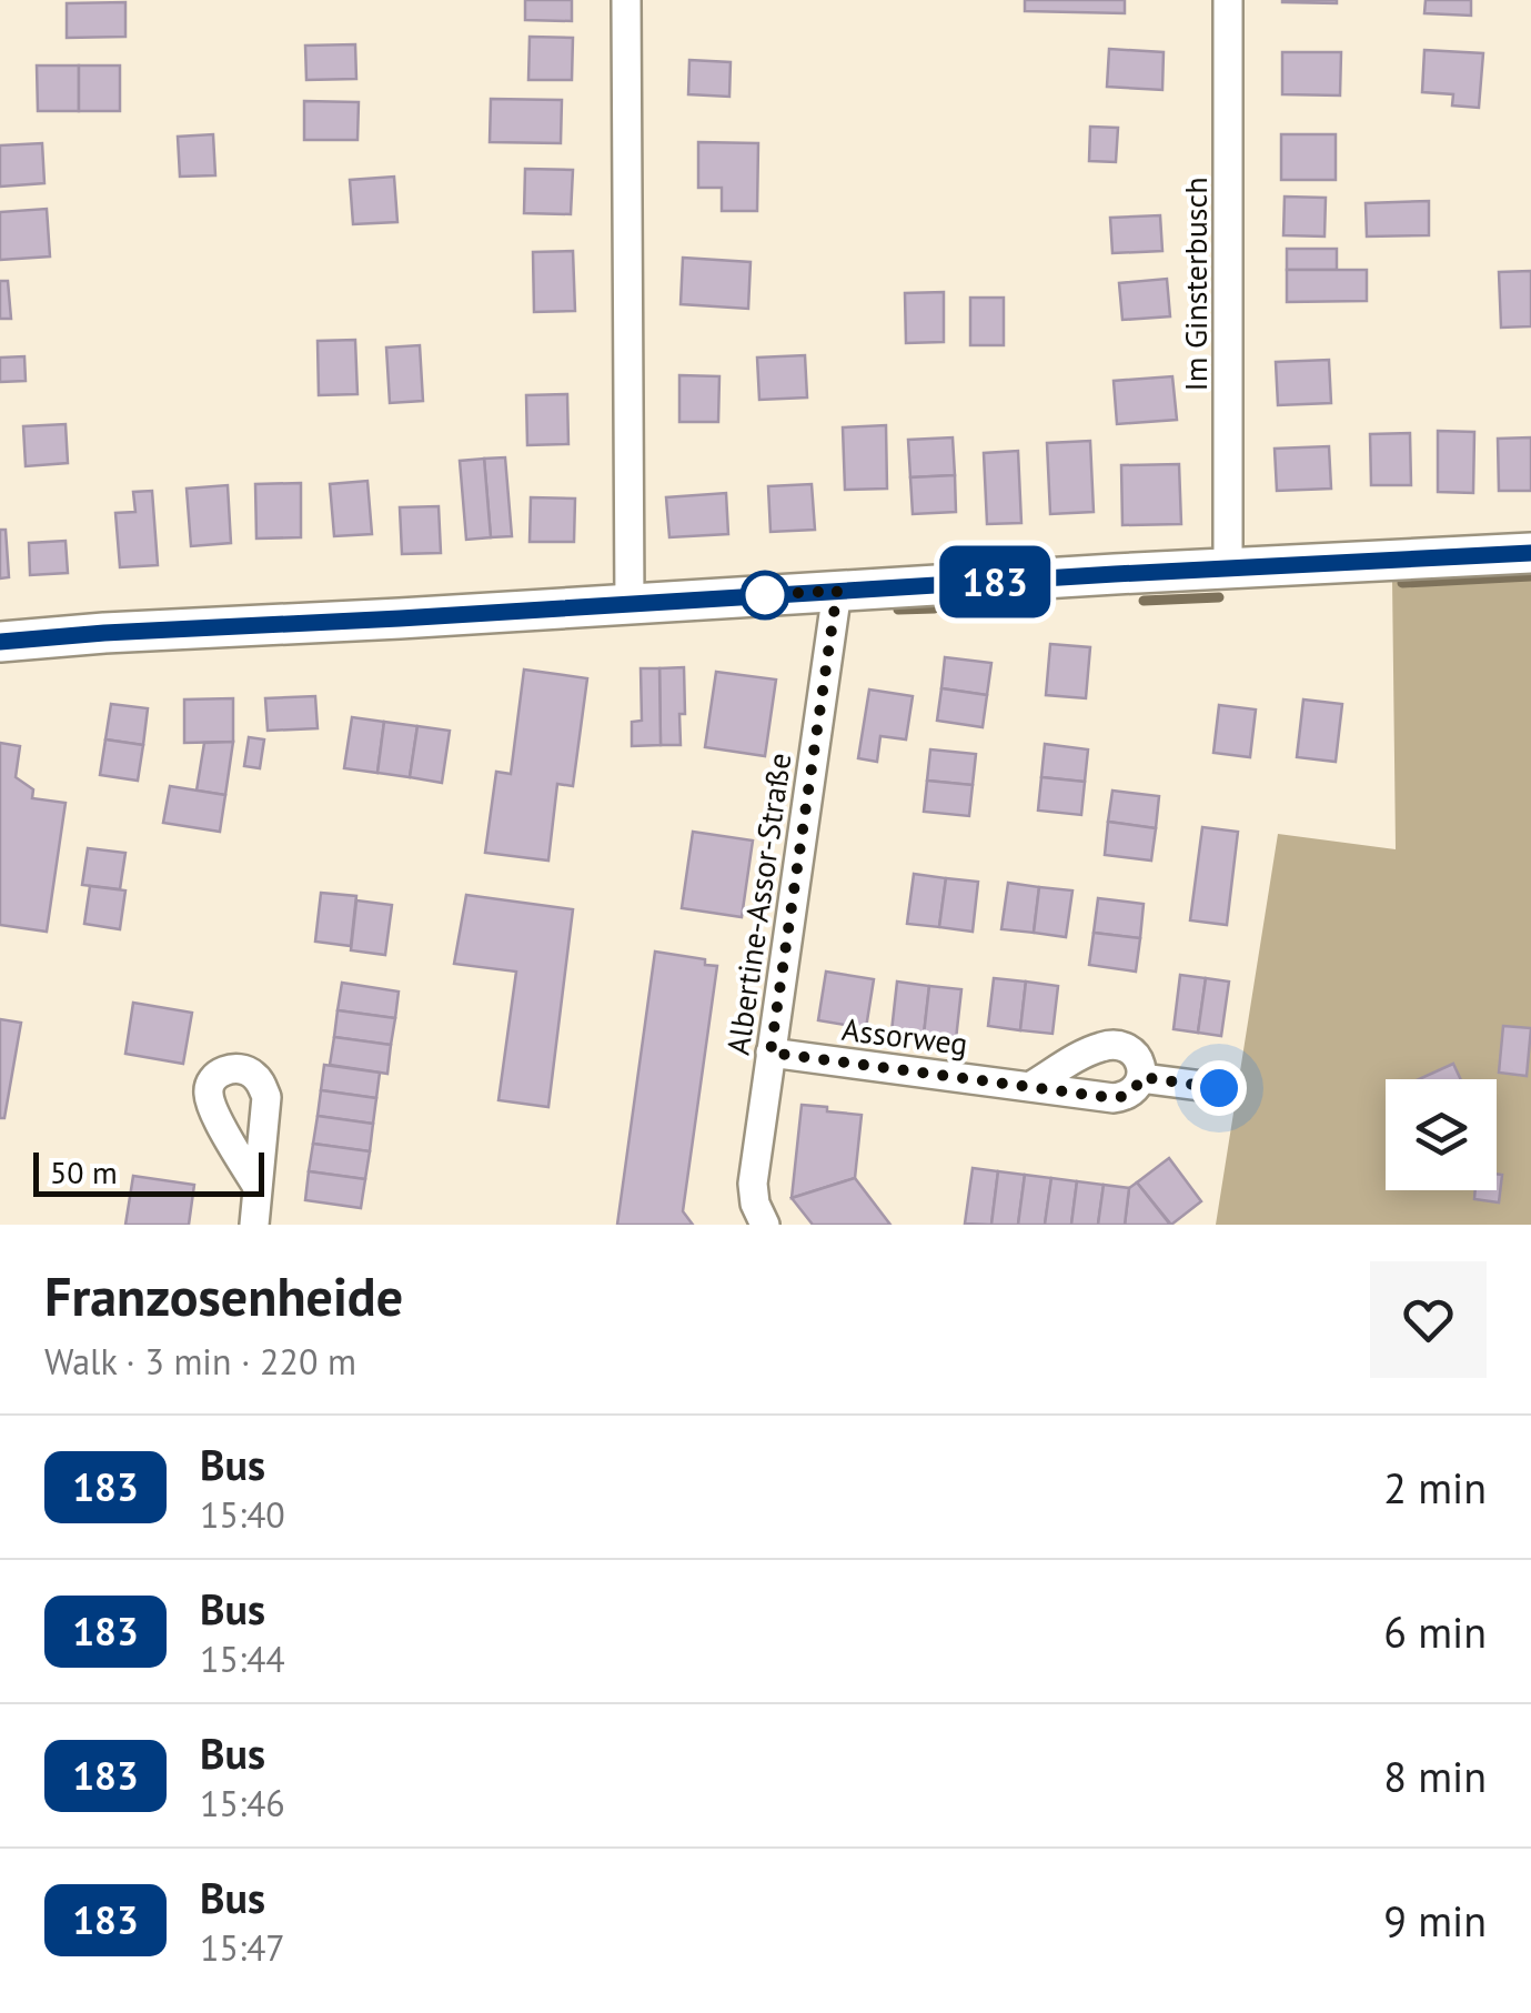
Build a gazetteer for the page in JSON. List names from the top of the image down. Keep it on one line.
{"streets":{"street":["Im Ginsterbusch","Albertine-Assor-Straße","Assorweg"]},"crossings":[["Albertine-Assor-Straße","Assorweg"]],"lines":["bus line 183"],"scale_bar":"50 m","page":{"on_map":"183","scale":"50 m","heading":["Franzosenheide","Walk · 3 min · 220 m"],"list":[{"mark":"183","name":"Bus","note":"15:40","value":"2 min"},{"mark":"183","name":"Bus","note":"15:44","value":"6 min"},{"mark":"183","name":"Bus","note":"15:46","value":"8 min"},{"mark":"183","name":"Bus","note":"15:47","value":"9 min"}]}}
